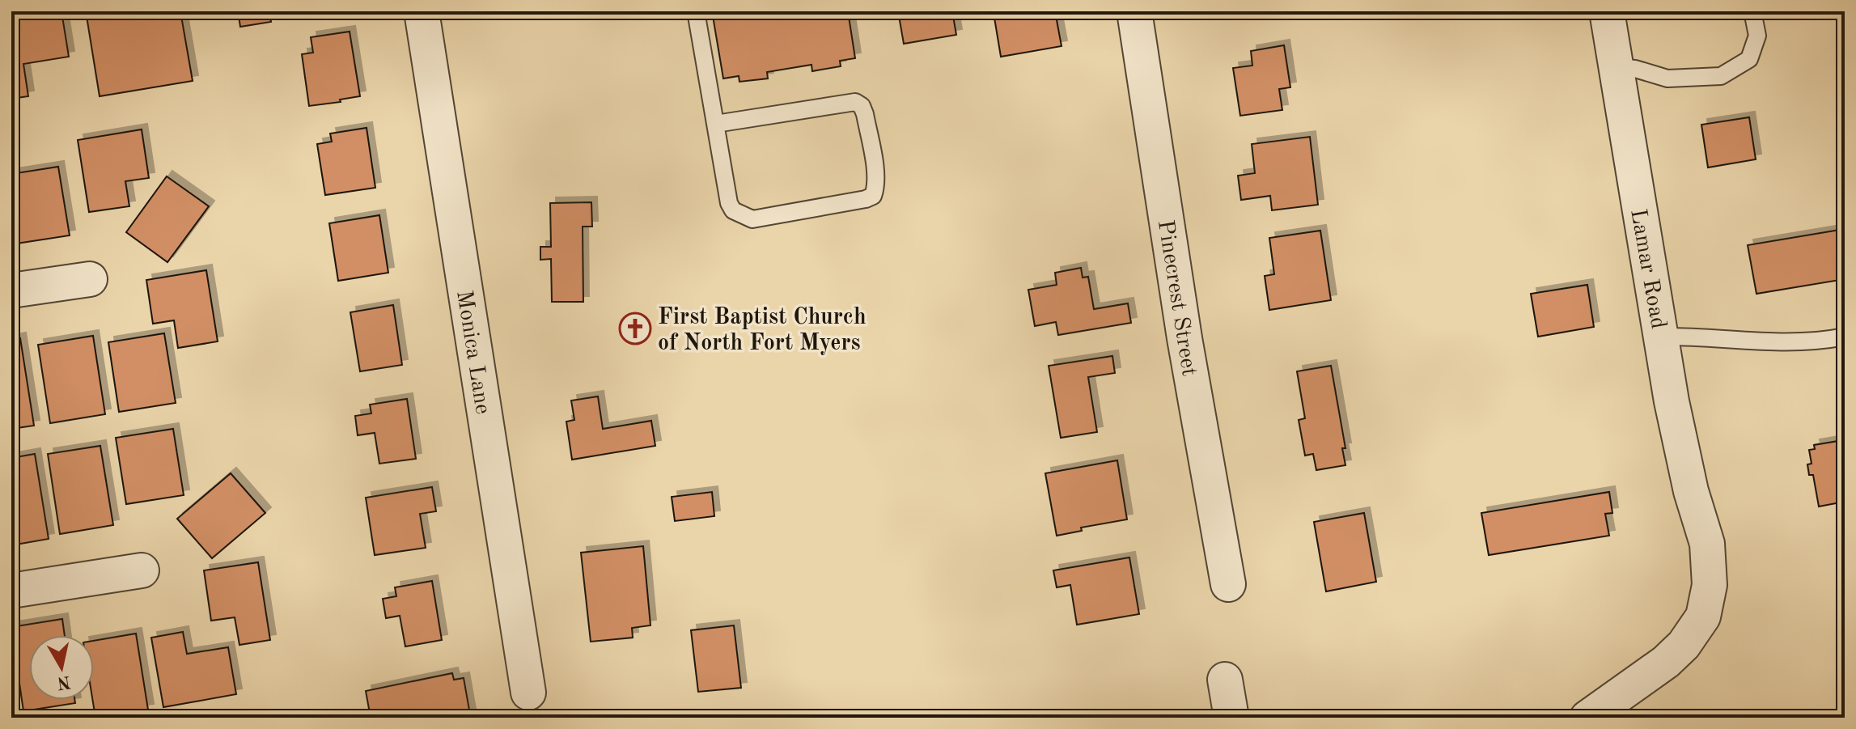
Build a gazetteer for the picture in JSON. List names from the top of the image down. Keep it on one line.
{"streets":{"street":["Lamar Road","Pinecrest Street","Monica Lane"]},"places":{"church":["First Baptist Church of North Fort Myers"]},"north":"bottom"}
